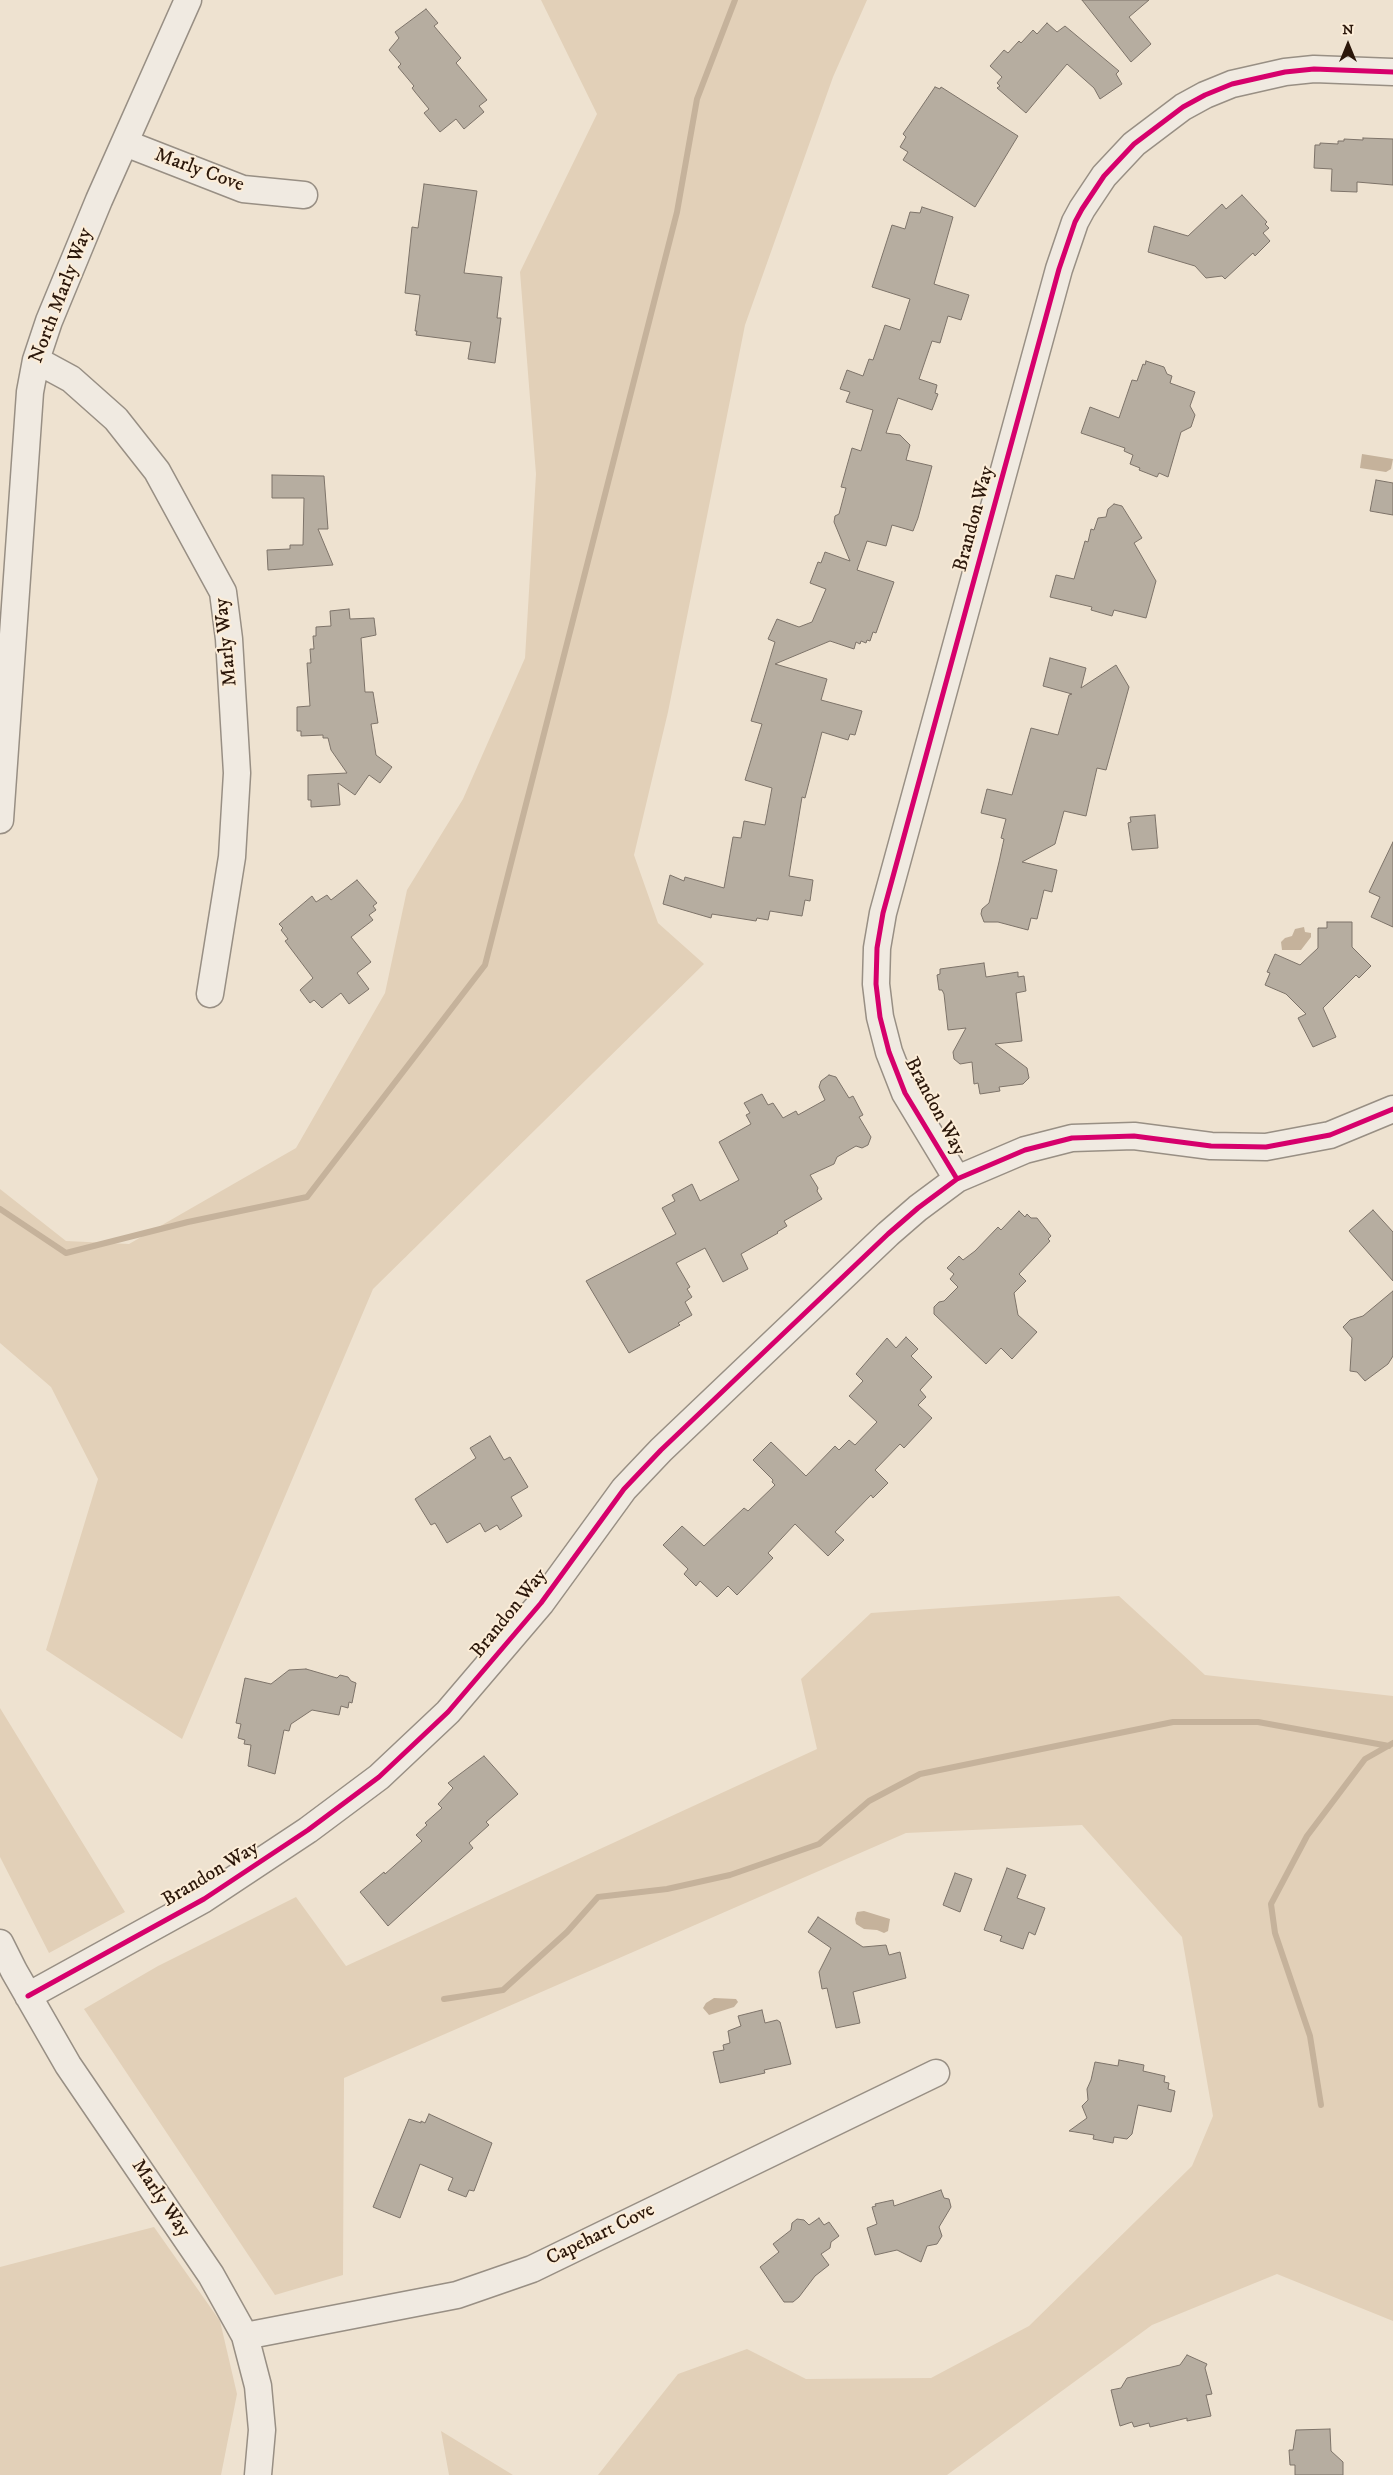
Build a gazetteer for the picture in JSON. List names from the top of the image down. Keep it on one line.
{"streets":{"street":["Marly Cove","North Marly Way","Brandon Way","Marly Way","Capehart Cove"]},"crossings":[["Marly Cove","North Marly Way"],["North Marly Way","Marly Way"],["Brandon Way","Marly Way"],["Marly Way","Capehart Cove"]],"north":"top"}
